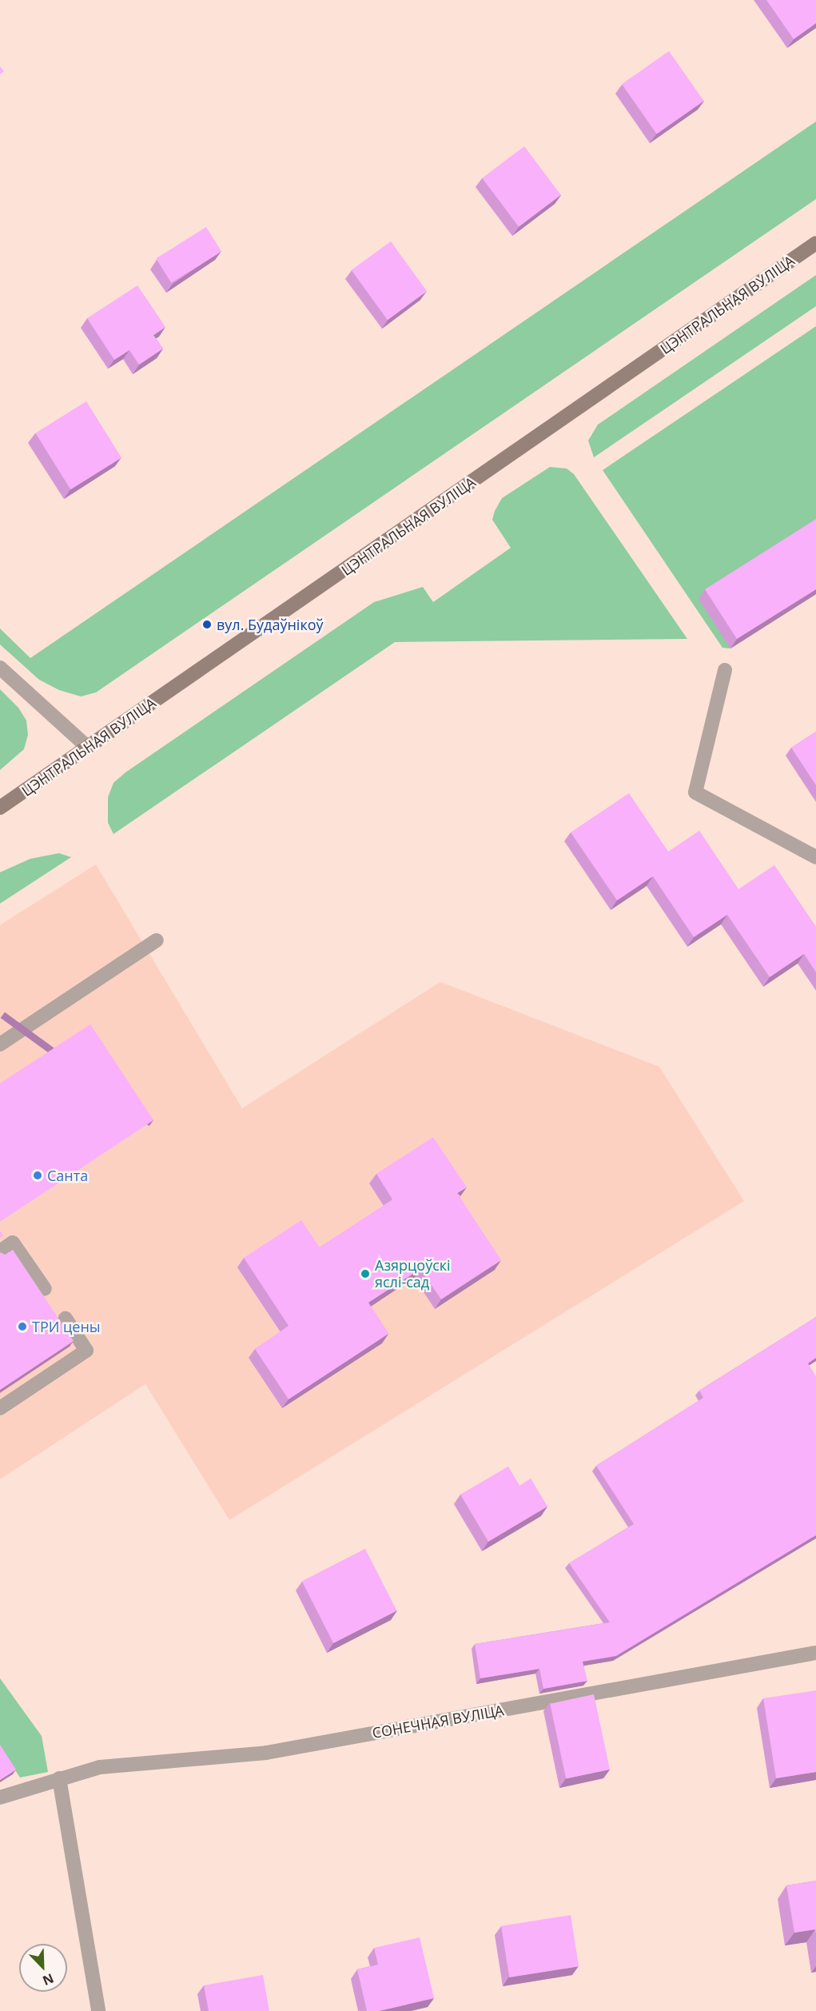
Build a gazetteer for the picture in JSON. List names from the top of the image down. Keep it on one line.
{"streets":{"main road":["ЦЭНТРАЛЬНАЯ ВУЛІЦА"],"street":["СОНЕЧНАЯ ВУЛІЦА"]},"places":["вул. Будаўнікоў","Санта","Азярцоўскі яслі-сад","ТРИ цены"],"north":"bottom right"}
